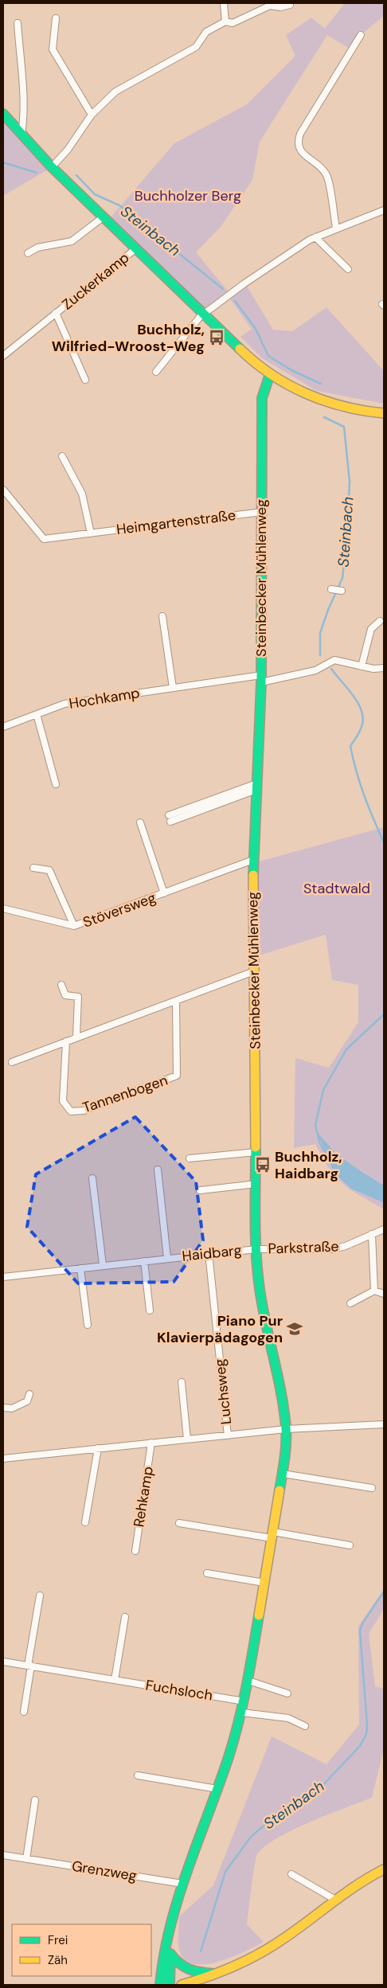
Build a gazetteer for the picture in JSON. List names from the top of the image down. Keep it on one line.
{"streets":{"street":["Zuckerkamp","Heimgartenstraße","Steinbecker Mühlenweg","Hochkamp","Stöversweg","Tannenbogen","Parkstraße","Haidbarg","Luchsweg","Rehkamp","Fuchsloch","Grenzweg"]},"crossings":[["Heimgartenstraße","Steinbecker Mühlenweg"],["Steinbecker Mühlenweg","Hochkamp"],["Steinbecker Mühlenweg","Stöversweg"],["Steinbecker Mühlenweg","Parkstraße"],["Steinbecker Mühlenweg","Haidbarg"],["Steinbecker Mühlenweg","Fuchsloch"],["Steinbecker Mühlenweg","Grenzweg"],["Parkstraße","Haidbarg"],["Haidbarg","Luchsweg"]],"water":["Steinbach"],"parks":["Buchholzer Berg","Stadtwald"],"places":{"bus stop":["Buchholz, Wilfried-Wroost-Weg","Buchholz, Haidbarg"],"school or university":["Piano Pur Klavierpädagogen"]},"legend":["Frei","Zäh"]}
